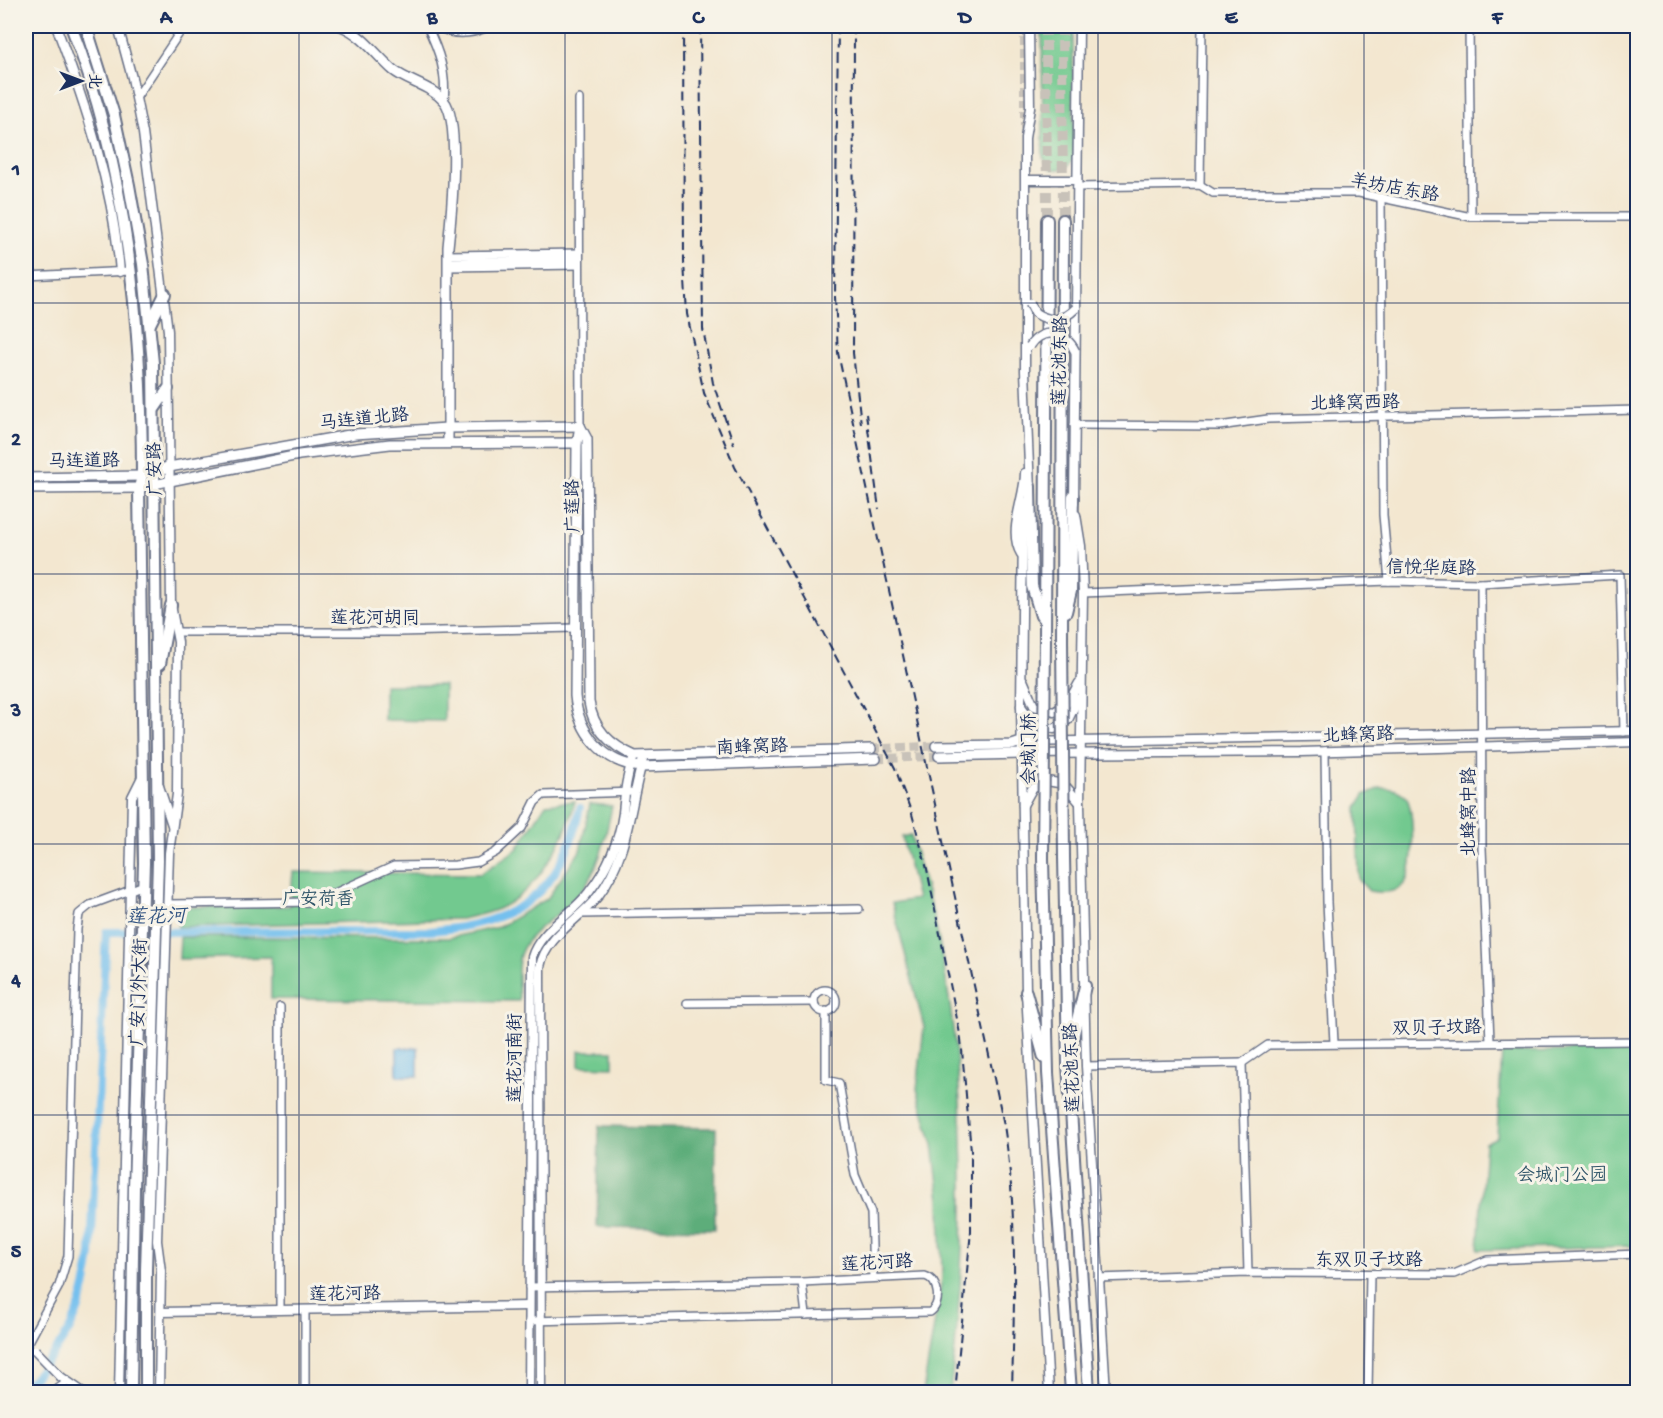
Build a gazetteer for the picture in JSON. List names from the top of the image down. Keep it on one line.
{"streets":{"main road":["莲花池东路","马连道北路","马连道路","广安路","广莲路","南蜂窝路","会城门桥","广安门外大街"],"street":["羊坊店东路","北蜂窝西路","信悦华庭路","莲花河胡同","北蜂窝路","北蜂窝中路","双贝子坟路","莲花河南街","东双贝子坟路","莲花河路"]},"crossings":[["羊坊店东路","莲花池东路"],["莲花池东路","北蜂窝西路"],["莲花池东路","信悦华庭路"],["莲花池东路","北蜂窝路"],["莲花池东路","会城门桥"],["莲花池东路","东双贝子坟路"],["马连道北路","马连道路"],["马连道北路","广安路"],["马连道北路","广莲路"],["马连道北路","广安门外大街"],["马连道路","广安路"],["马连道路","广安门外大街"],["广安路","莲花河胡同"],["广安路","广安门外大街"],["广莲路","莲花河胡同"],["广莲路","南蜂窝路"],["广莲路","莲花河南街"],["信悦华庭路","北蜂窝路"],["信悦华庭路","北蜂窝中路"],["北蜂窝路","北蜂窝中路"],["南蜂窝路","莲花河南街"],["北蜂窝中路","双贝子坟路"],["广安门外大街","莲花河路"],["莲花河南街","莲花河路"]],"water":["莲花河"],"parks":["广安荷香","会城门公园"],"north":"right","grid":{"columns":["A","B","C","D","E","F"],"rows":["1","2","3","4","5"]}}
